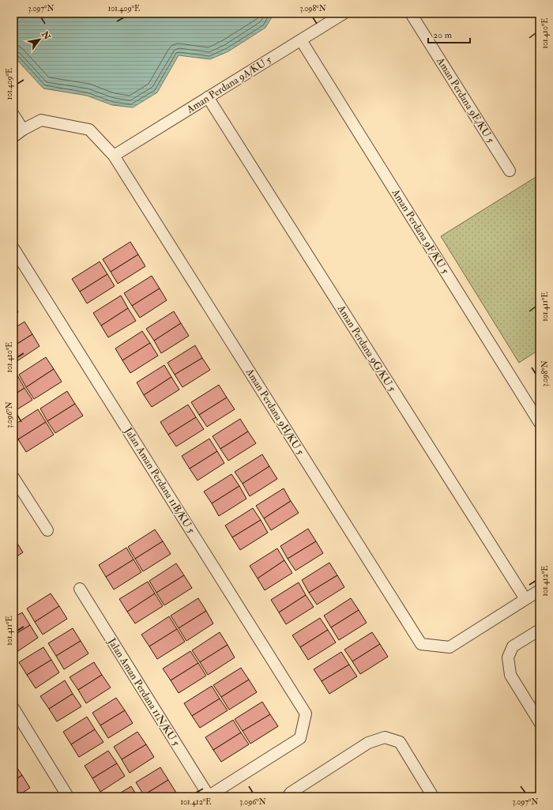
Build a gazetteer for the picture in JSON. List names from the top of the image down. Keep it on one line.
{"streets":{"street":["Aman Perdana 9A/KU 5","Aman Perdana 9E/KU 5","Aman Perdana 9F/KU 5","Aman Perdana 9G/KU 5","Aman Perdana 9H/KU 5","Jalan Aman Perdana 11B/KU 5","Jalan Aman Perdana 11N/KU 5"]},"crossings":[["Aman Perdana 9A/KU 5","Aman Perdana 9F/KU 5"],["Aman Perdana 9A/KU 5","Aman Perdana 9G/KU 5"],["Aman Perdana 9A/KU 5","Aman Perdana 9H/KU 5"],["Aman Perdana 9G/KU 5","Aman Perdana 9H/KU 5"],["Jalan Aman Perdana 11B/KU 5","Jalan Aman Perdana 11N/KU 5"]],"scale_bar":"20 m","north":"top right","coordinates":["3.097°N","101.409°E","3.098°N","101.410°E","101.411°E","3.096°N","101.412°E"]}
